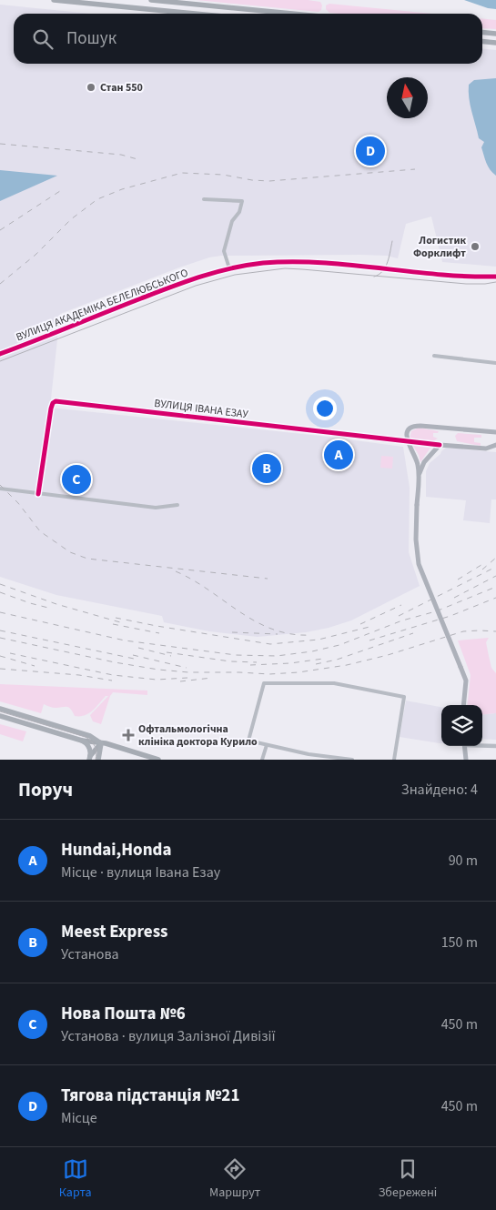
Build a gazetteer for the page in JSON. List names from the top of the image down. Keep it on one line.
{"streets":{"main road":["ВУЛИЦЯ ІВАНА ЕЗАУ"],"street":["ВУЛИЦЯ АКАДЕМІКА БЕЛЕЛЮБСЬКОГО"]},"places":{"other":["Стан 550","Логистик Форклифт"],"health":["Офтальмологічна клініка доктора Курило"]},"north":"top","page":{"search":"Пошук","pins":["D","A","B","C"],"heading":["Поруч","Знайдено: 4"],"list":[{"mark":"A","name":"Hundai,Honda","note":"Місце · вулиця Івана Езау","value":"90 m"},{"mark":"B","name":"Meest Express","note":"Установа","value":"150 m"},{"mark":"C","name":"Нова Пошта №6","note":"Установа · вулиця Залізної Дивізії","value":"450 m"},{"mark":"D","name":"Тягова пiдстанцiя №21","note":"Місце","value":"450 m"}],"nav":["Карта","Маршрут","Збережені"]}}
